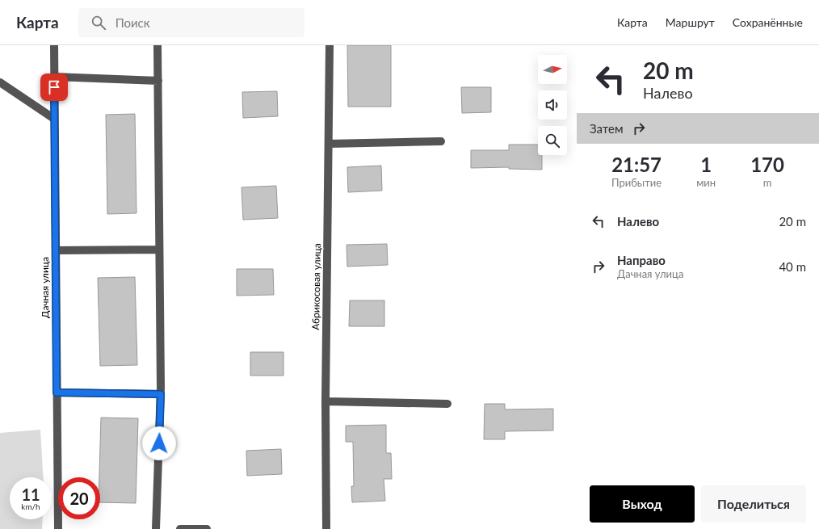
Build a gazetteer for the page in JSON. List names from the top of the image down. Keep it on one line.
{"streets":{"street":["Абрикосовая улица","Дачная улица"]},"north":"right","page":{"header":"Карта","search":"Поиск","nav":["Карта","Маршрут","Сохранённые"],"turn":["20 m","Налево"],"then":"Затем","eta":["21:57","Прибытие","1","мин","170","m"],"list":[{"name":"Налево","value":"20 m"},{"name":"Направо","note":"Дачная улица","value":"40 m"}],"speed":"11 km/h","limit":"20","buttons":["Выход","Поделиться"]}}
